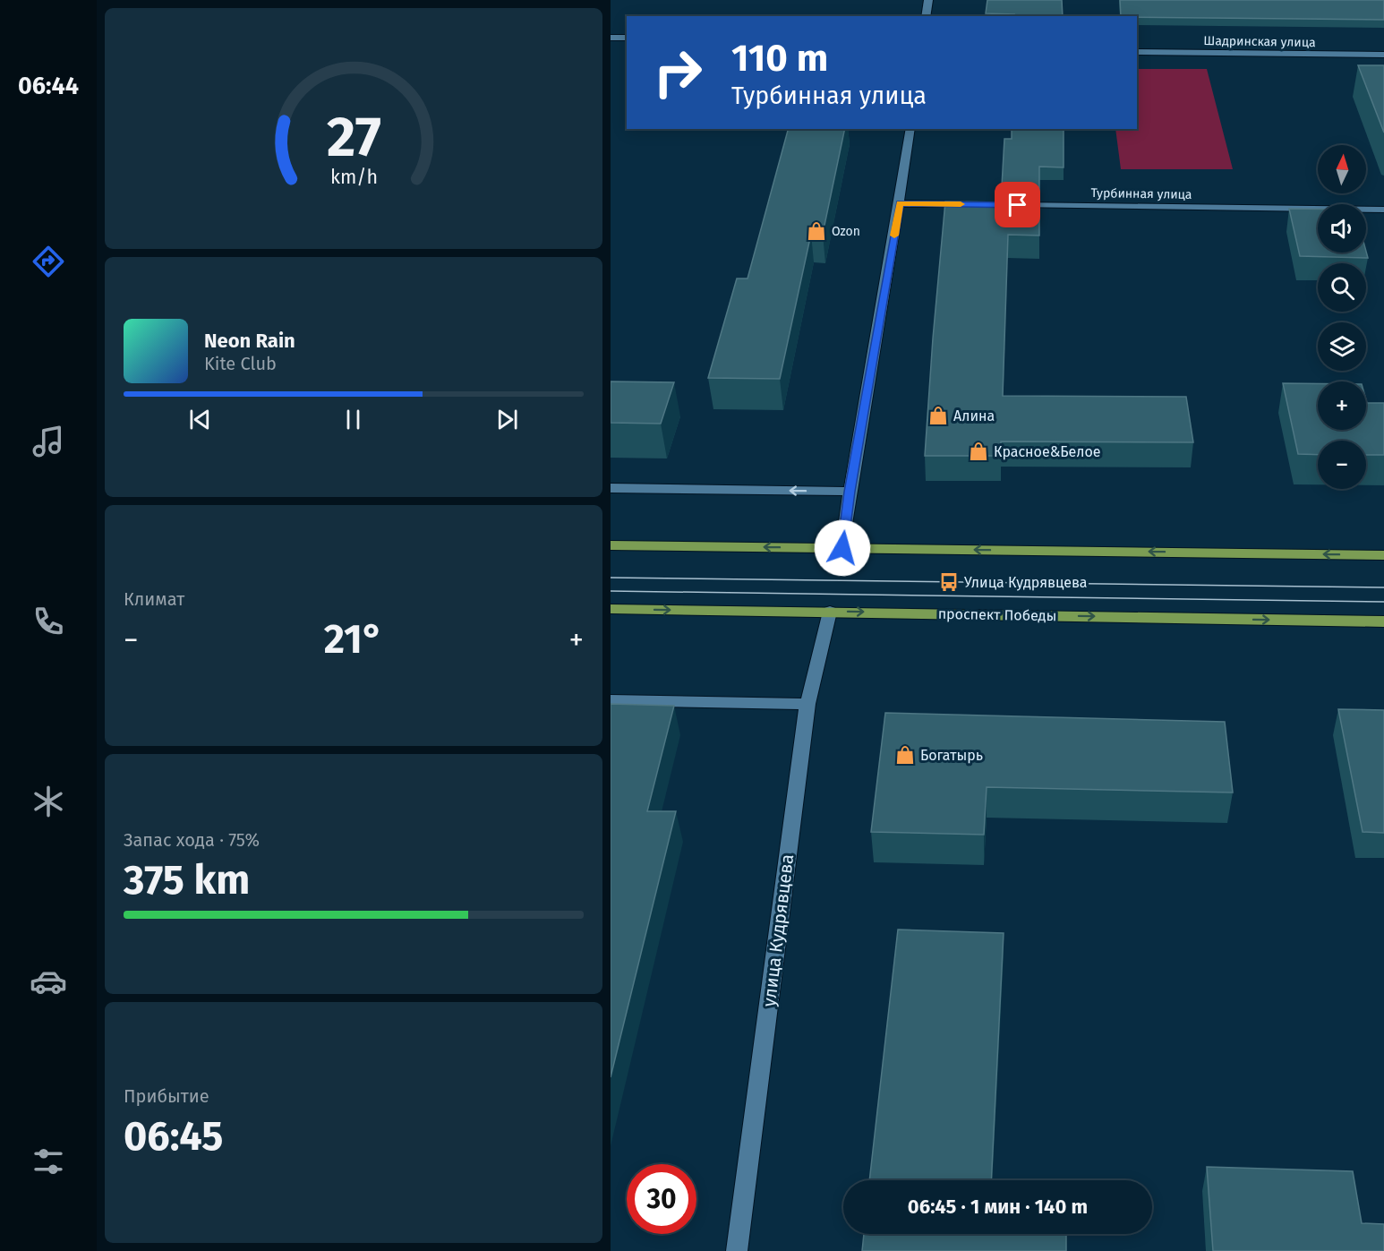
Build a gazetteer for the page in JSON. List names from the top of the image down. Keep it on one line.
{"streets":{"main road":["проспект Победы"],"street":["Шадринская улица","Турбинная улица","улица Кудрявцева"]},"crossings":[["проспект Победы","улица Кудрявцева"]],"places":{"shop":["Ozon","Алина","Красное&Белое","Богатырь"],"bus stop":["Улица Кудрявцева"]},"north":"top","page":{"tabs":"06:44","turn":["110 m","Турбинная улица"],"map_buttons":["+","−"],"song":["Neon Rain","Kite Club"],"tile":["Климат",["Запас хода · 75%","375 km"],["Прибытие","06:45"]],"heat":["−","21°","+"],"limit":"30","trip":"06:45 · 1 мин · 140 m","gauge":["27","km/h"]}}
